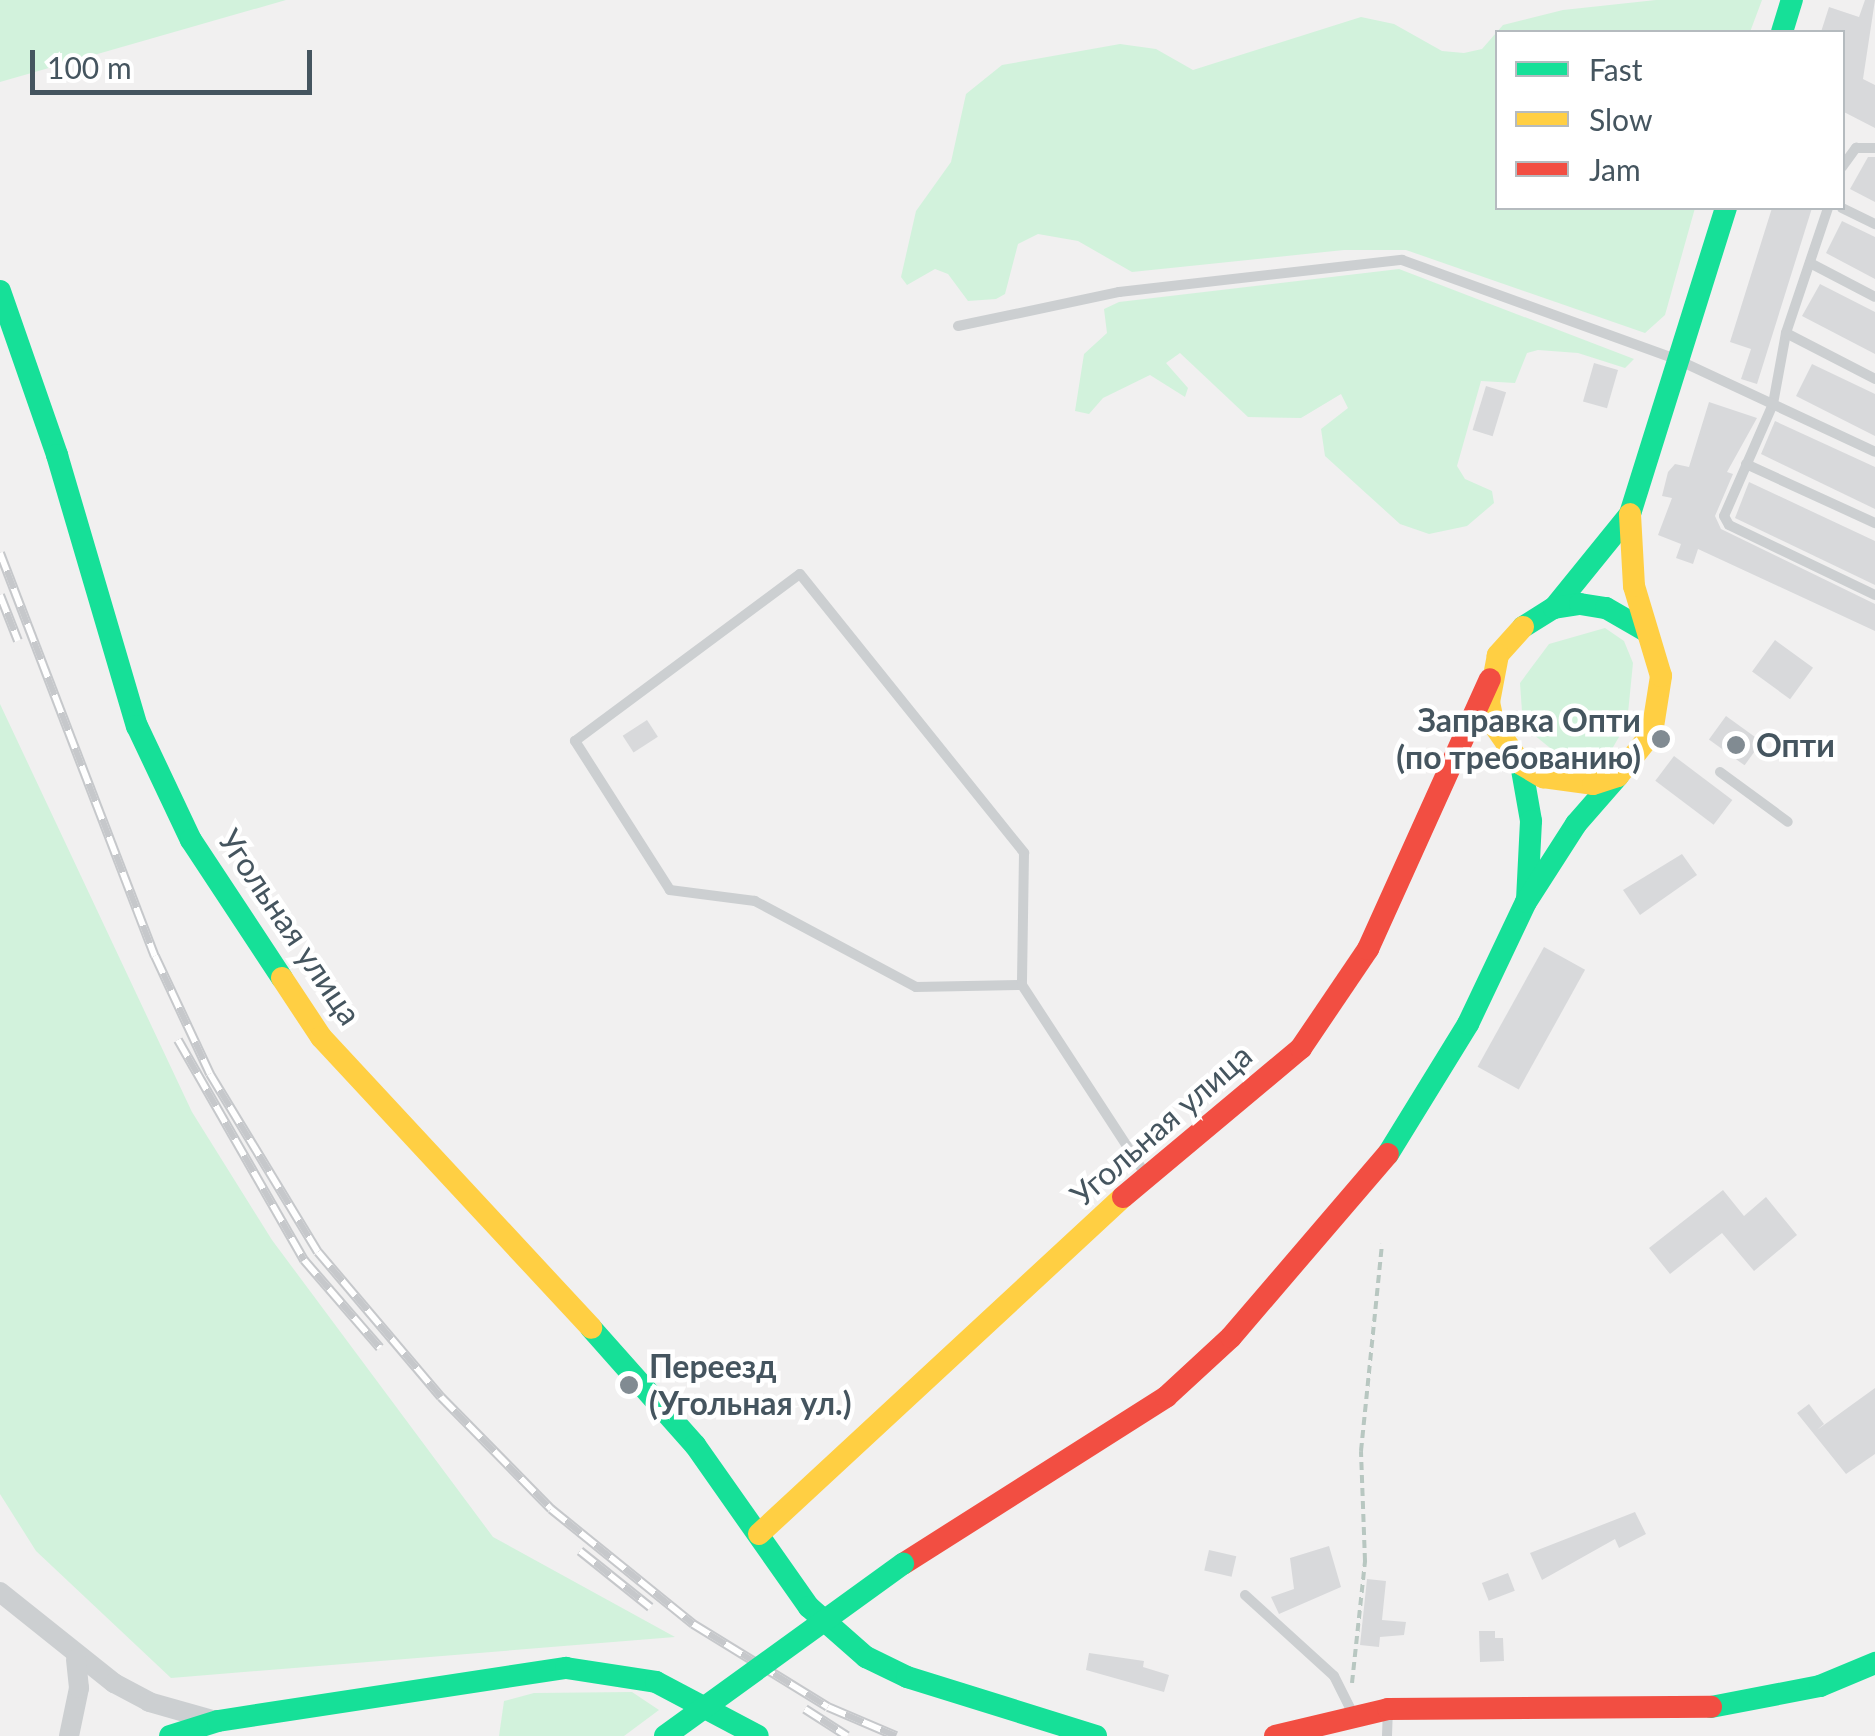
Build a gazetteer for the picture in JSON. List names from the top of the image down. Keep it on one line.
{"streets":{"main road":["Угольная улица"]},"places":["Заправка Опти (по требованию)","Опти","Переезд (Угольная ул.)"],"legend":["Fast","Slow","Jam"],"scale_bar":"100 m"}
